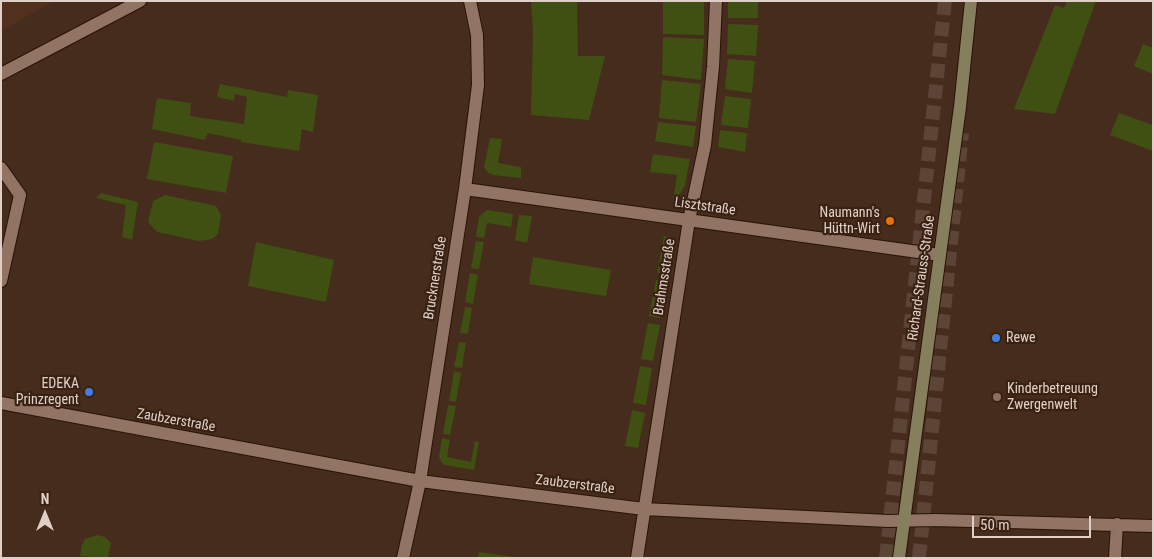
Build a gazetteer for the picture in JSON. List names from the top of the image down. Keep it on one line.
{"streets":{"main road":["Richard-Strauss-Straße"],"street":["Lisztstraße","Brahmsstraße","Brucknerstraße","Zaubzerstraße"]},"crossings":[["Lisztstraße","Brahmsstraße"],["Lisztstraße","Brucknerstraße"],["Lisztstraße","Richard-Strauss-Straße"],["Brahmsstraße","Zaubzerstraße"],["Brucknerstraße","Zaubzerstraße"],["Richard-Strauss-Straße","Zaubzerstraße"]],"places":["Naumann's Hüttn-Wirt","Rewe","EDEKA Prinzregent","Kinderbetreuung Zwergenwelt"],"scale_bar":"50 m","north":"top"}
